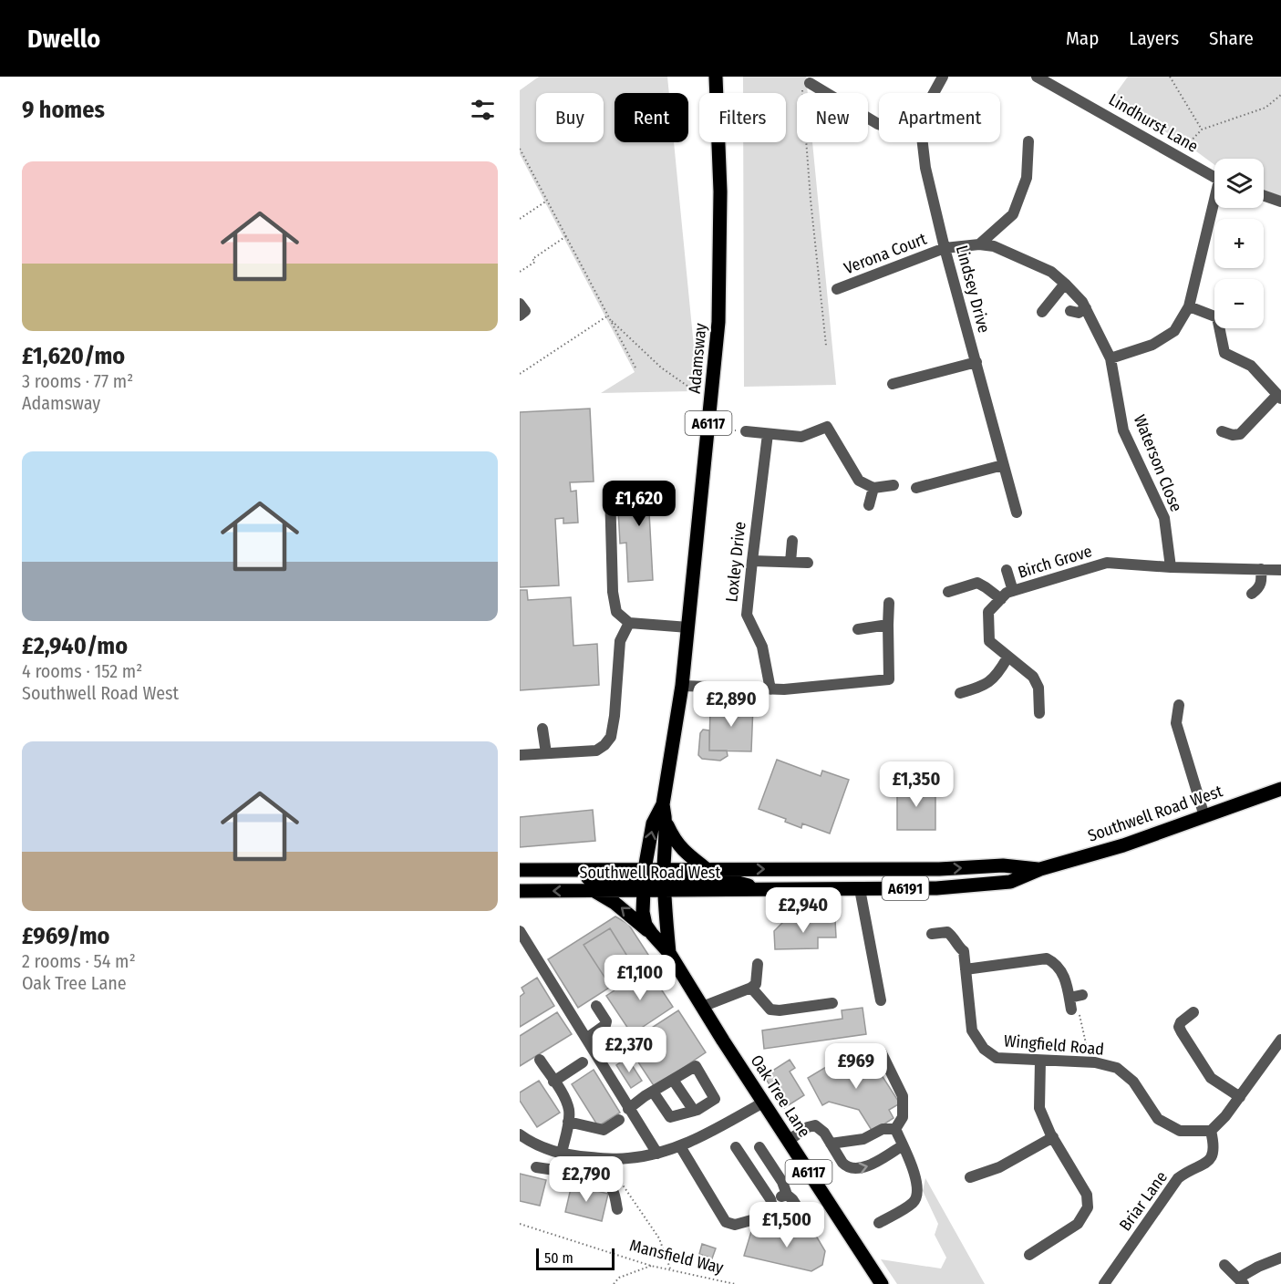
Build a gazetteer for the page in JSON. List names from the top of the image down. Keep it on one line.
{"streets":{"main road":["Adamsway","A6117","Southwell Road West","A6191","Oak Tree Lane"],"street":["Lindhurst Lane","Verona Court","Lindsey Drive","Waterson Close","Loxley Drive","Birch Grove","Wingfield Road","Briar Lane"],"path":["Mansfield Way"]},"crossings":[["Verona Court","Lindsey Drive"],["Verona Court","Waterson Close"],["Adamsway","Southwell Road West"],["Adamsway","Oak Tree Lane"],["Waterson Close","Birch Grove"],["Southwell Road West","Oak Tree Lane"],["Wingfield Road","Briar Lane"]],"scale_bar":"50 m","page":{"header":"Dwello","nav":["Map","Layers","Share"],"heading":"9 homes","chip":["Buy","Rent","Filters","New","Apartment"],"list":[{"name":"£1,620/mo","note":"3 rooms · 77 m² · Adamsway"},{"name":"£2,940/mo","note":"4 rooms · 152 m² · Southwell Road West"},{"name":"£969/mo","note":"2 rooms · 54 m² · Oak Tree Lane"}],"map_buttons":["+","−"],"price":["£1,620","£2,890","£1,350","£2,940","£1,100","£2,370","£969","£2,790","£1,500"],"scale":"50 m"}}
